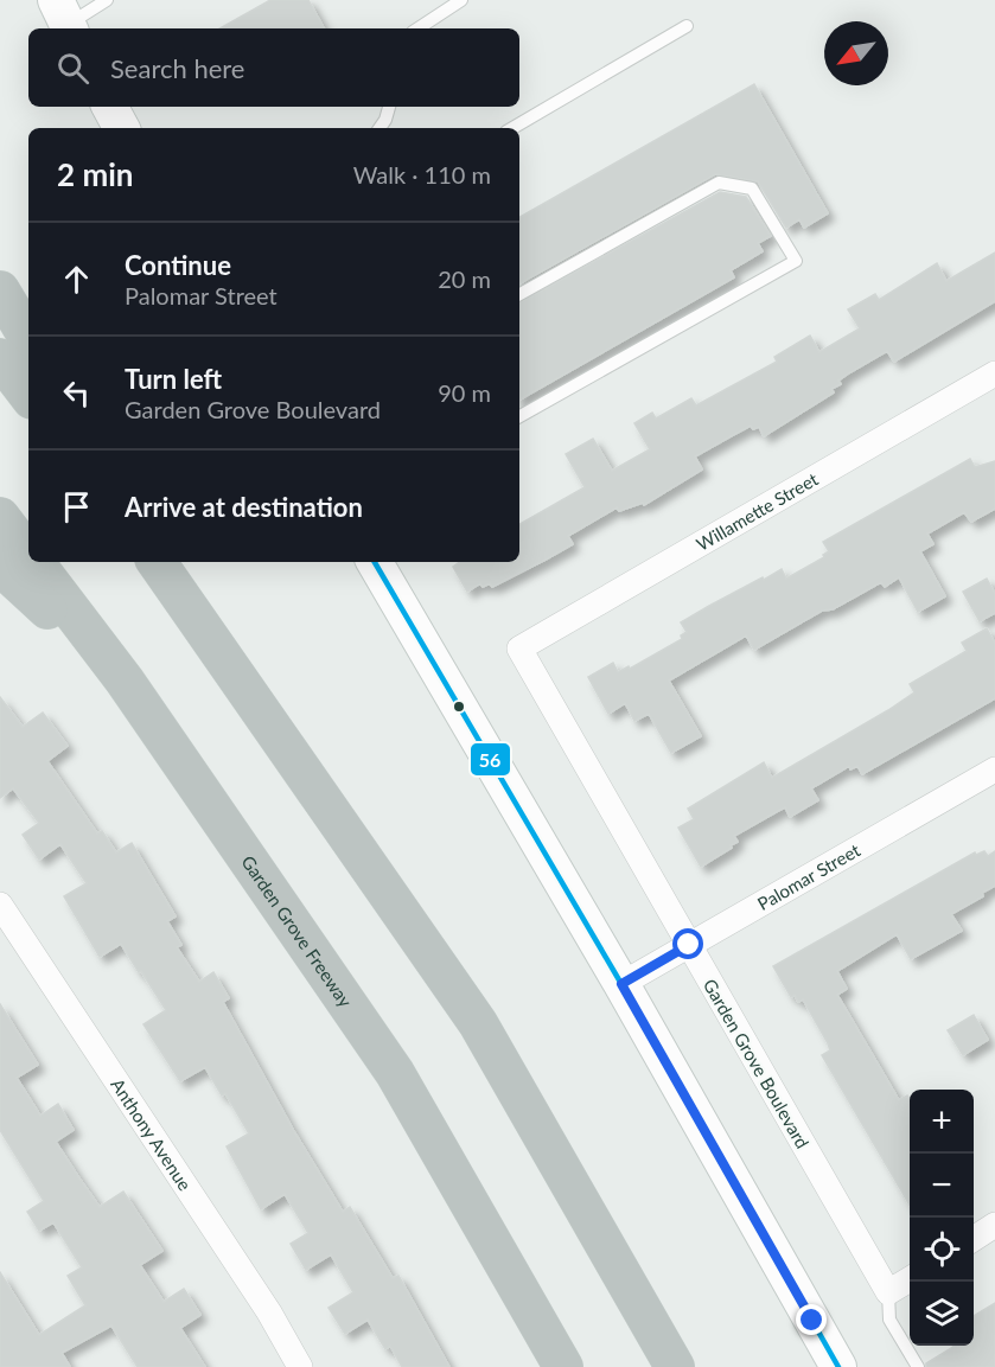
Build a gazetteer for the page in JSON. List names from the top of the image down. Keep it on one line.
{"streets":{"highway":["Garden Grove Freeway"],"street":["Willamette Street","Palomar Street","Garden Grove Boulevard","Anthony Avenue"]},"crossings":[["Willamette Street","Garden Grove Boulevard"],["Palomar Street","Garden Grove Boulevard"]],"lines":["transit line 56"],"north":"bottom left","page":{"search":"Search here","heading":["2 min","Walk · 110 m"],"list":[["Continue","Palomar Street","20 m"],["Turn left","Garden Grove Boulevard","90 m"],"Arrive at destination"],"map_buttons":["+","−"]}}
